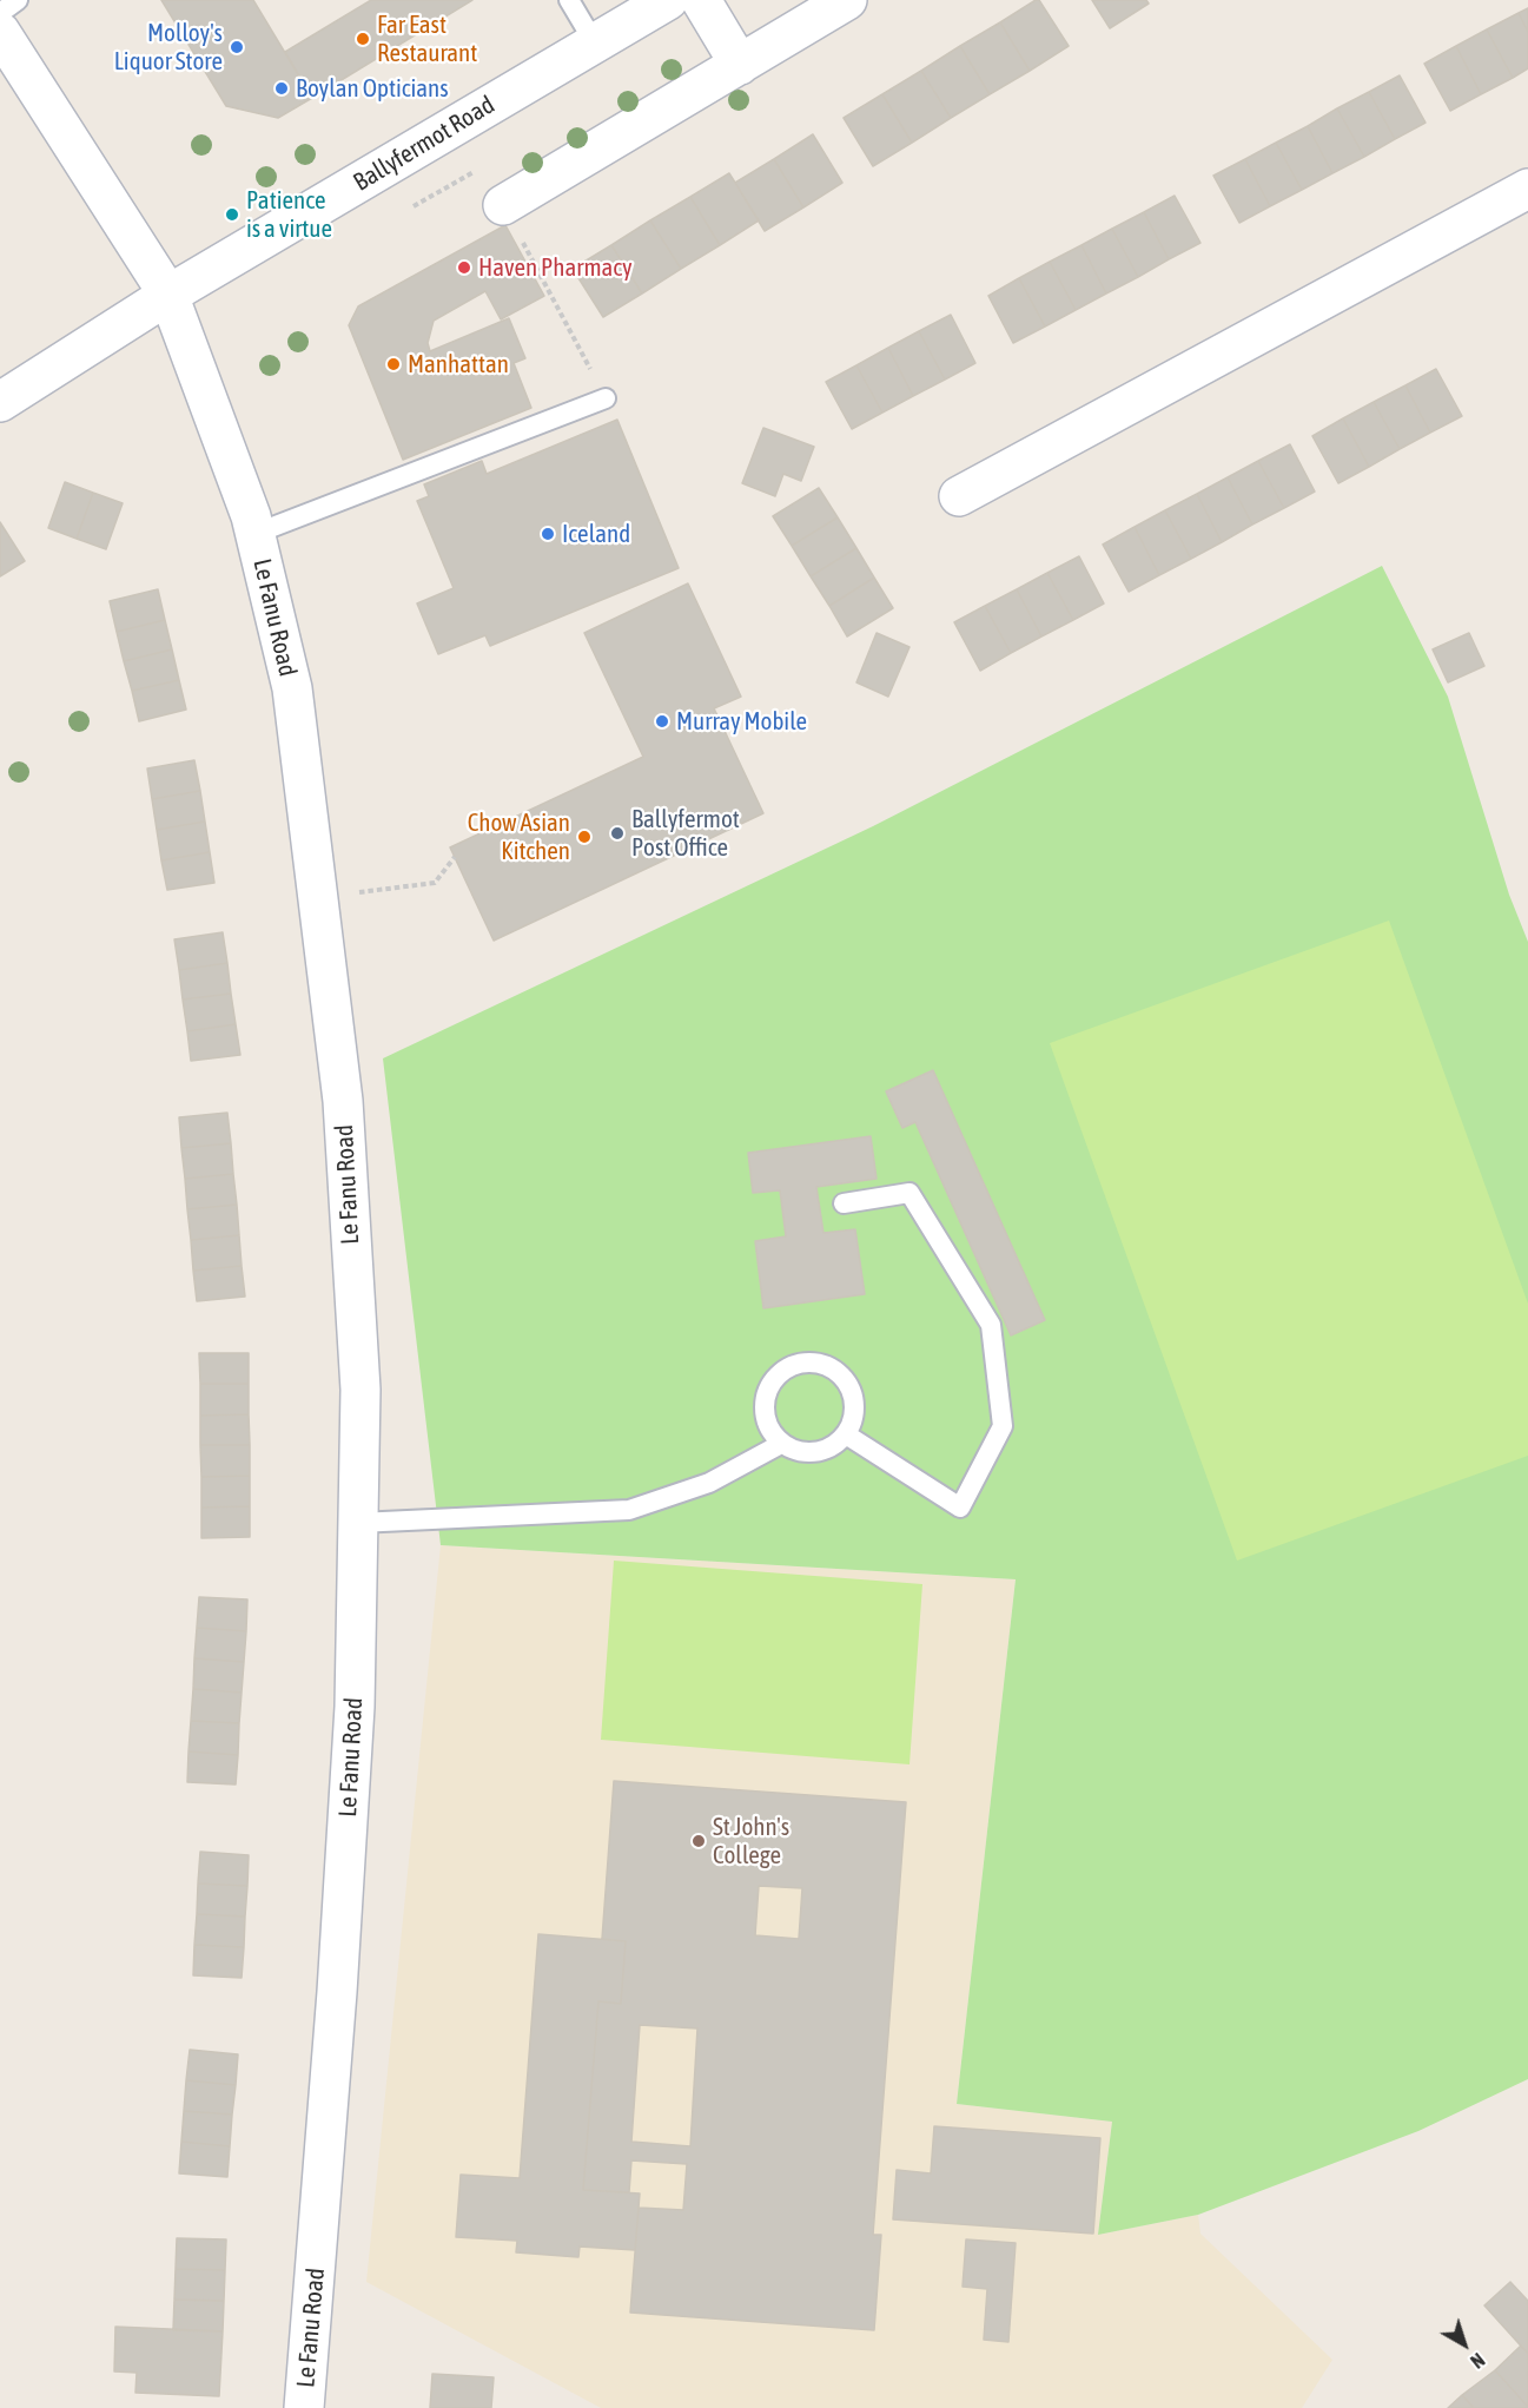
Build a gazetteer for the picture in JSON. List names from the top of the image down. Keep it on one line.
{"streets":{"street":["Ballyfermot Road","Le Fanu Road"]},"crossings":[["Ballyfermot Road","Le Fanu Road"]],"places":["Far East Restaurant","Molloy's Liquor Store","Boylan Opticians","Patience is a virtue","Haven Pharmacy","Manhattan","Iceland","Murray Mobile","Ballyfermot Post Office","Chow Asian Kitchen","St John's College"],"north":"bottom right"}
